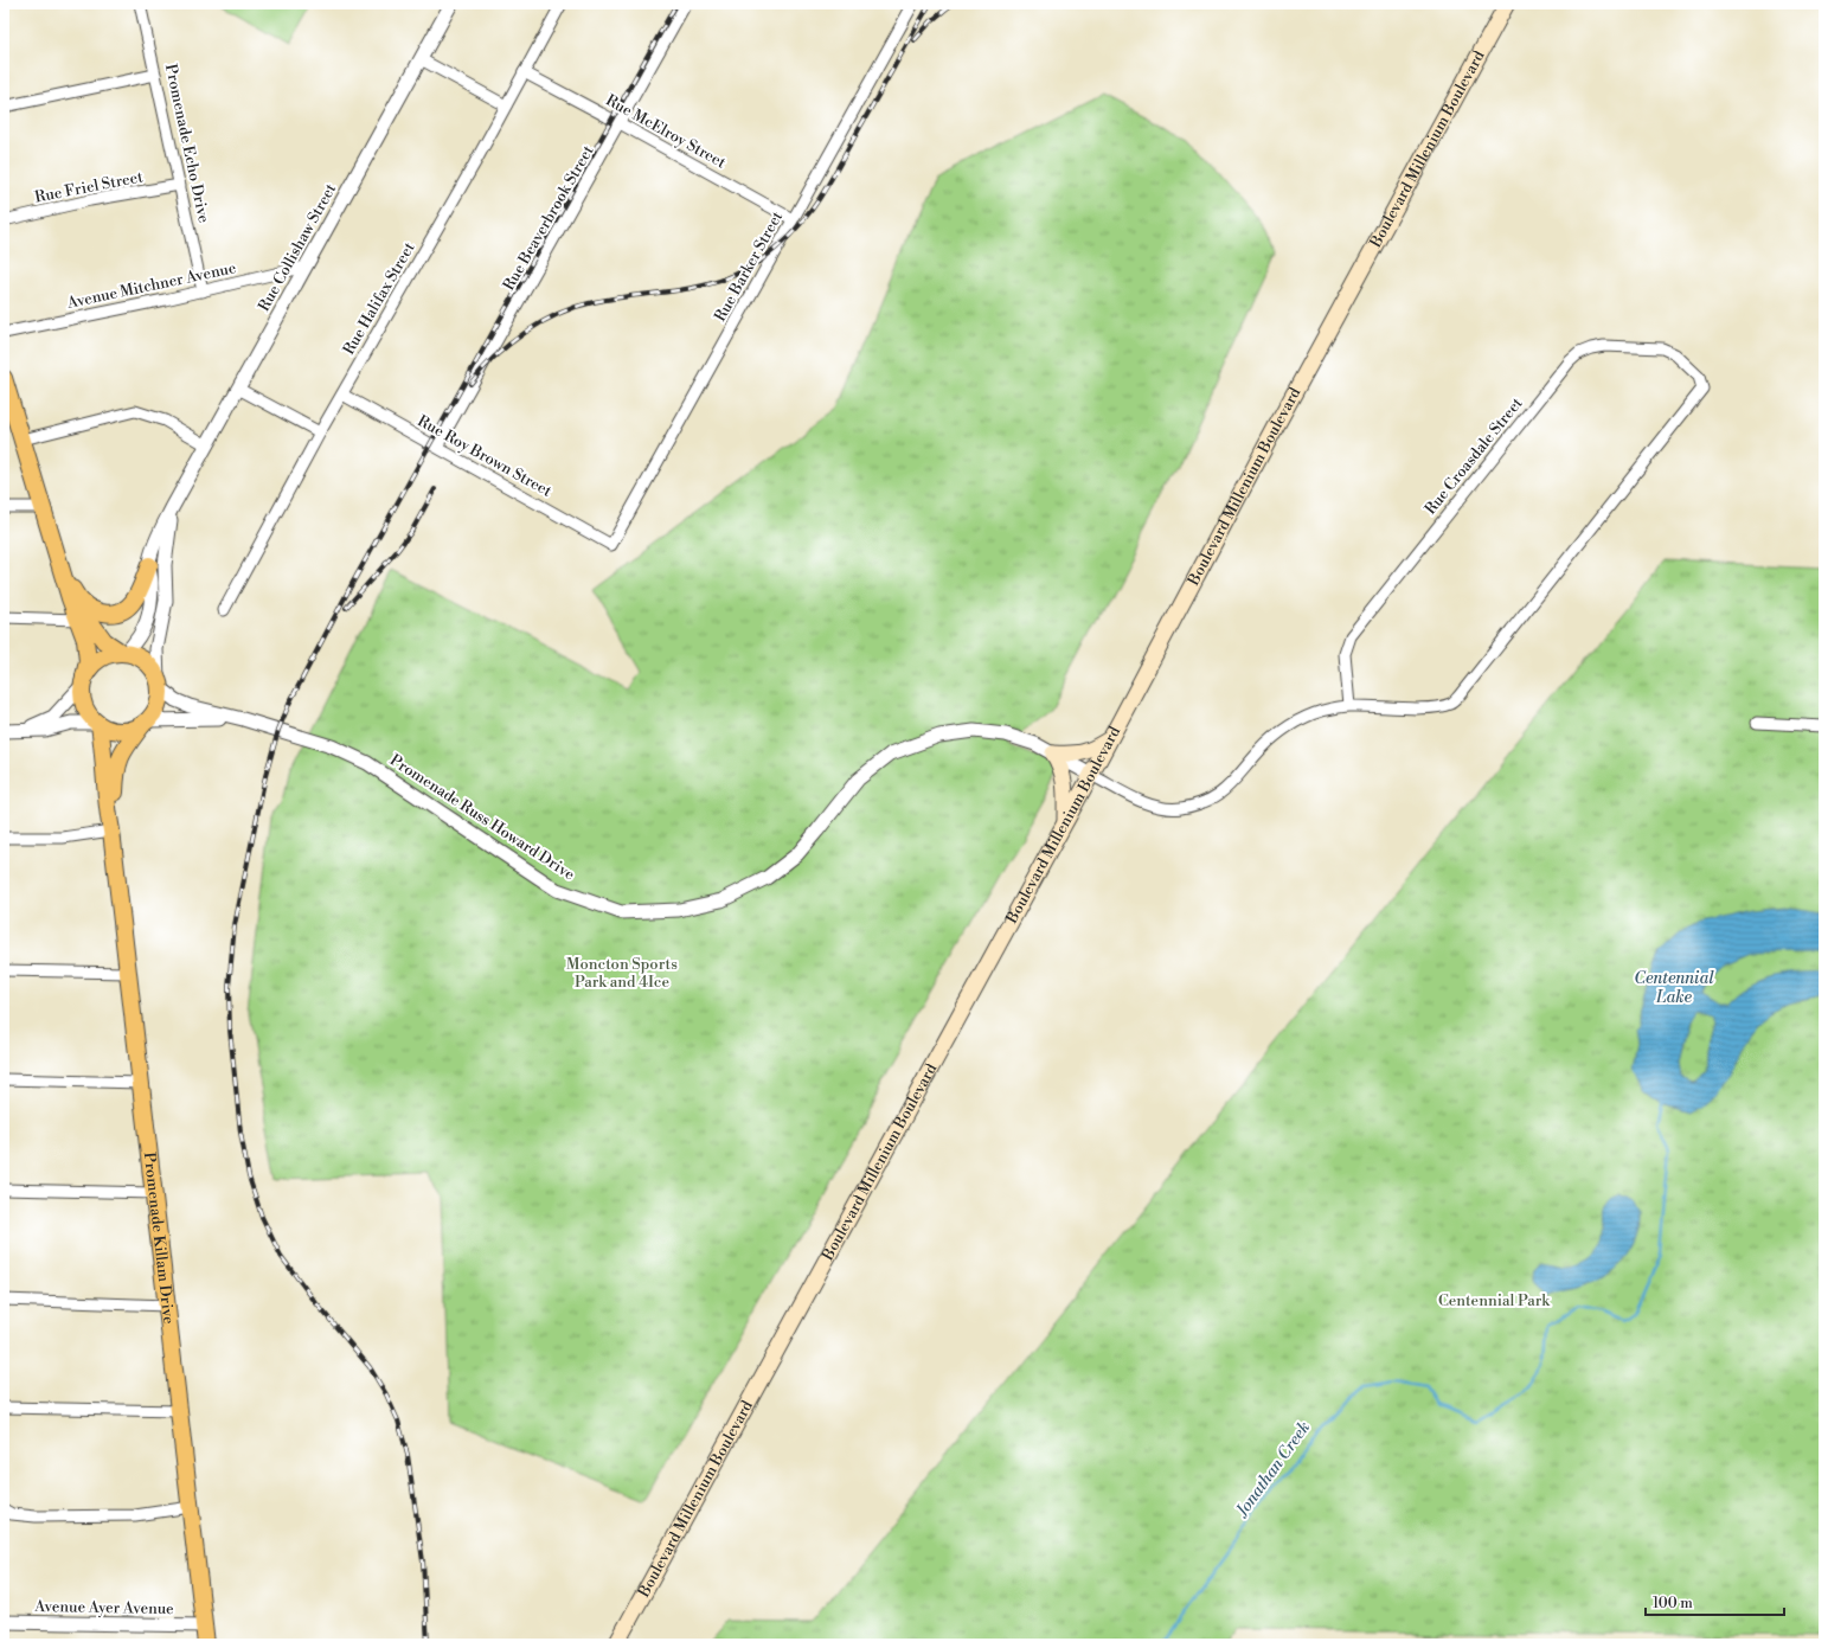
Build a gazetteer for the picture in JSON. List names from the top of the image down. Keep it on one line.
{"streets":{"main road":["Boulevard Millenium Boulevard","Promenade Killam Drive"],"street":["Rue McElroy Street","Promenade Echo Drive","Rue Friel Street","Rue Beaverbrook Street","Rue Collishaw Street","Rue Barker Street","Avenue Mitchner Avenue","Rue Halifax Street","Rue Roy Brown Street","Rue Croasdale Street","Promenade Russ Howard Drive","Avenue Ayer Avenue"]},"crossings":[["Rue McElroy Street","Rue Beaverbrook Street"],["Rue McElroy Street","Rue Barker Street"],["Rue McElroy Street","Rue Halifax Street"],["Promenade Echo Drive","Rue Friel Street"],["Promenade Echo Drive","Avenue Mitchner Avenue"],["Boulevard Millenium Boulevard","Promenade Russ Howard Drive"],["Rue Beaverbrook Street","Rue Roy Brown Street"],["Rue Collishaw Street","Avenue Mitchner Avenue"],["Rue Collishaw Street","Promenade Russ Howard Drive"],["Rue Collishaw Street","Promenade Killam Drive"],["Rue Barker Street","Rue Roy Brown Street"],["Rue Halifax Street","Rue Roy Brown Street"],["Promenade Russ Howard Drive","Promenade Killam Drive"],["Promenade Killam Drive","Avenue Ayer Avenue"]],"water":["Centennial Lake","Jonathan Creek"],"parks":["Moncton Sports Park and 4Ice","Centennial Park"],"scale_bar":"100 m"}
